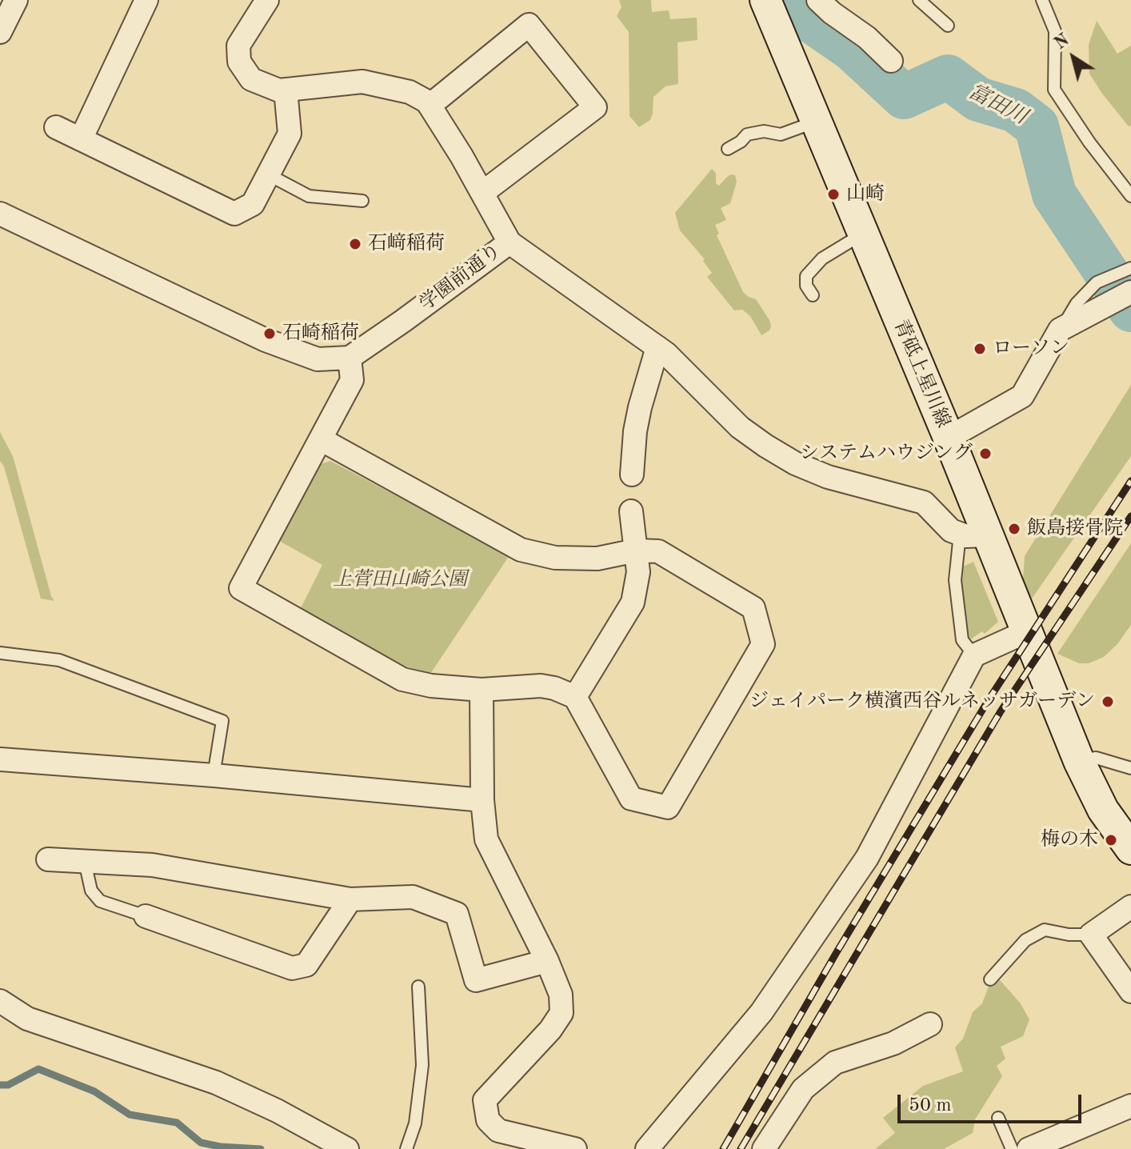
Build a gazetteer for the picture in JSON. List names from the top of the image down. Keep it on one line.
{"streets":{"main road":["青砥上星川線"],"street":["学園前通り"]},"crossings":[["学園前通り","青砥上星川線"]],"water":["富田川"],"parks":["上菅田山崎公園"],"places":["山崎","石﨑稲荷","石崎稲荷","ローソン","システムハウジング","飯島接骨院","ジェイパーク横濱西谷ルネッサガーデン","梅の木"],"scale_bar":"50 m","north":"top left"}
